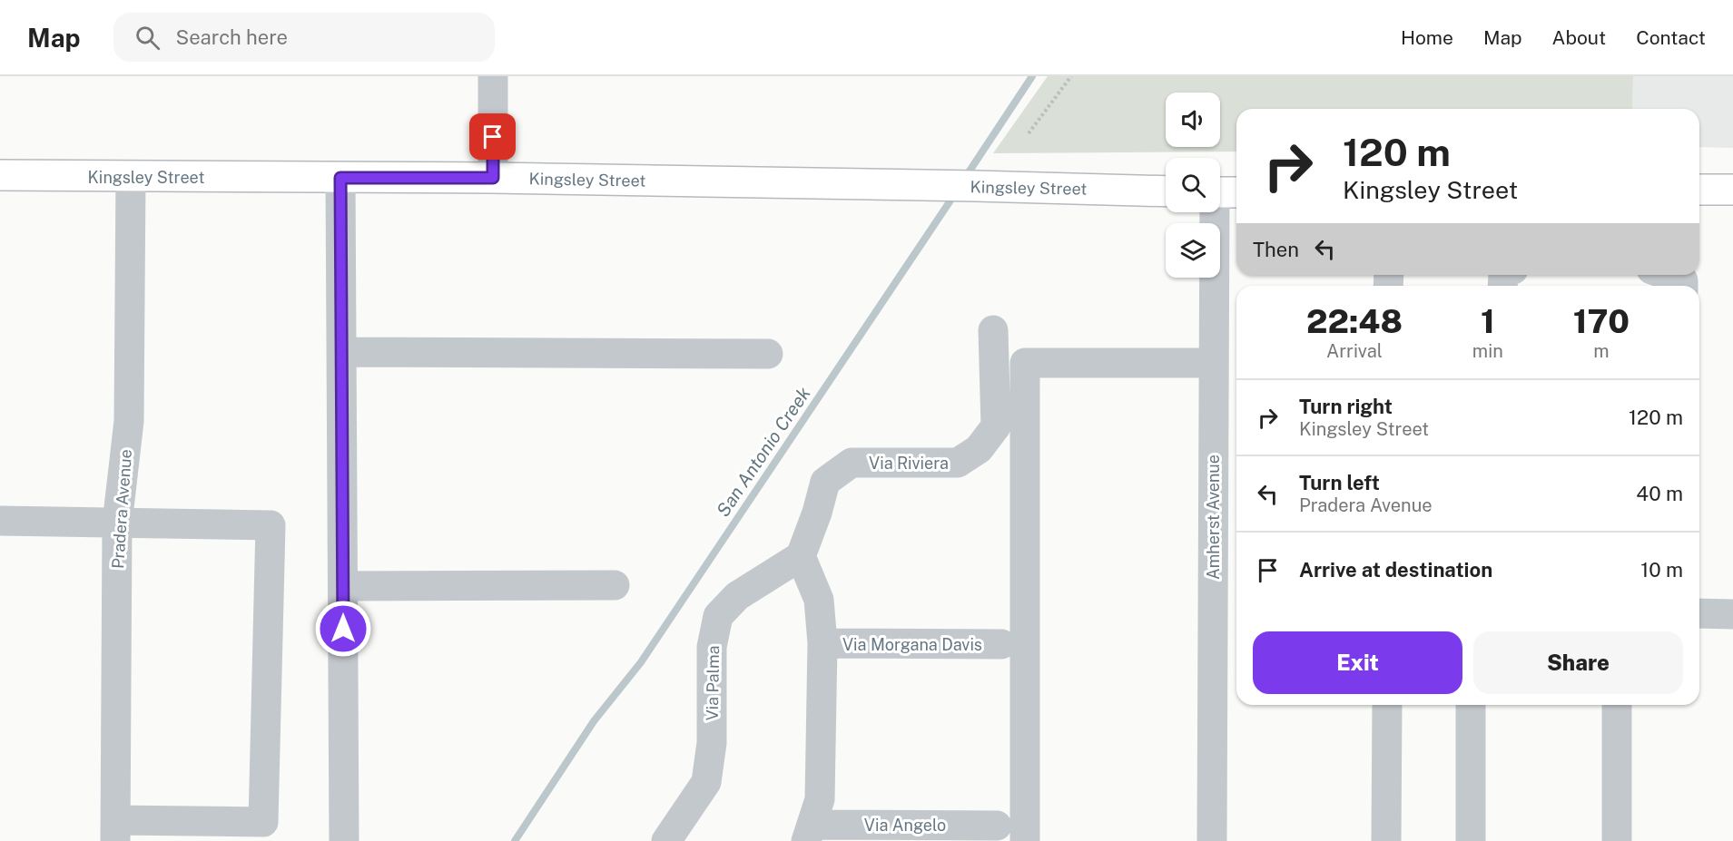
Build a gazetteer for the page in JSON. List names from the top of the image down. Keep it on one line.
{"streets":{"main road":["Kingsley Street"],"street":["Via Riviera","Pradera Avenue","Amherst Avenue","Via Morgana Davis","Via Palma","Via Angelo"]},"crossings":[["Kingsley Street","Pradera Avenue"],["Via Riviera","Via Palma"]],"water":["San Antonio Creek"],"page":{"header":"Map","search":"Search here","nav":["Home","Map","About","Contact"],"turn":["120 m","Kingsley Street"],"then":"Then","eta":["22:48","Arrival","1","min","170","m"],"list":[{"name":"Turn right","note":"Kingsley Street","value":"120 m"},{"name":"Turn left","note":"Pradera Avenue","value":"40 m"},{"name":"Arrive at destination","value":"10 m"}],"buttons":["Exit","Share"]}}
